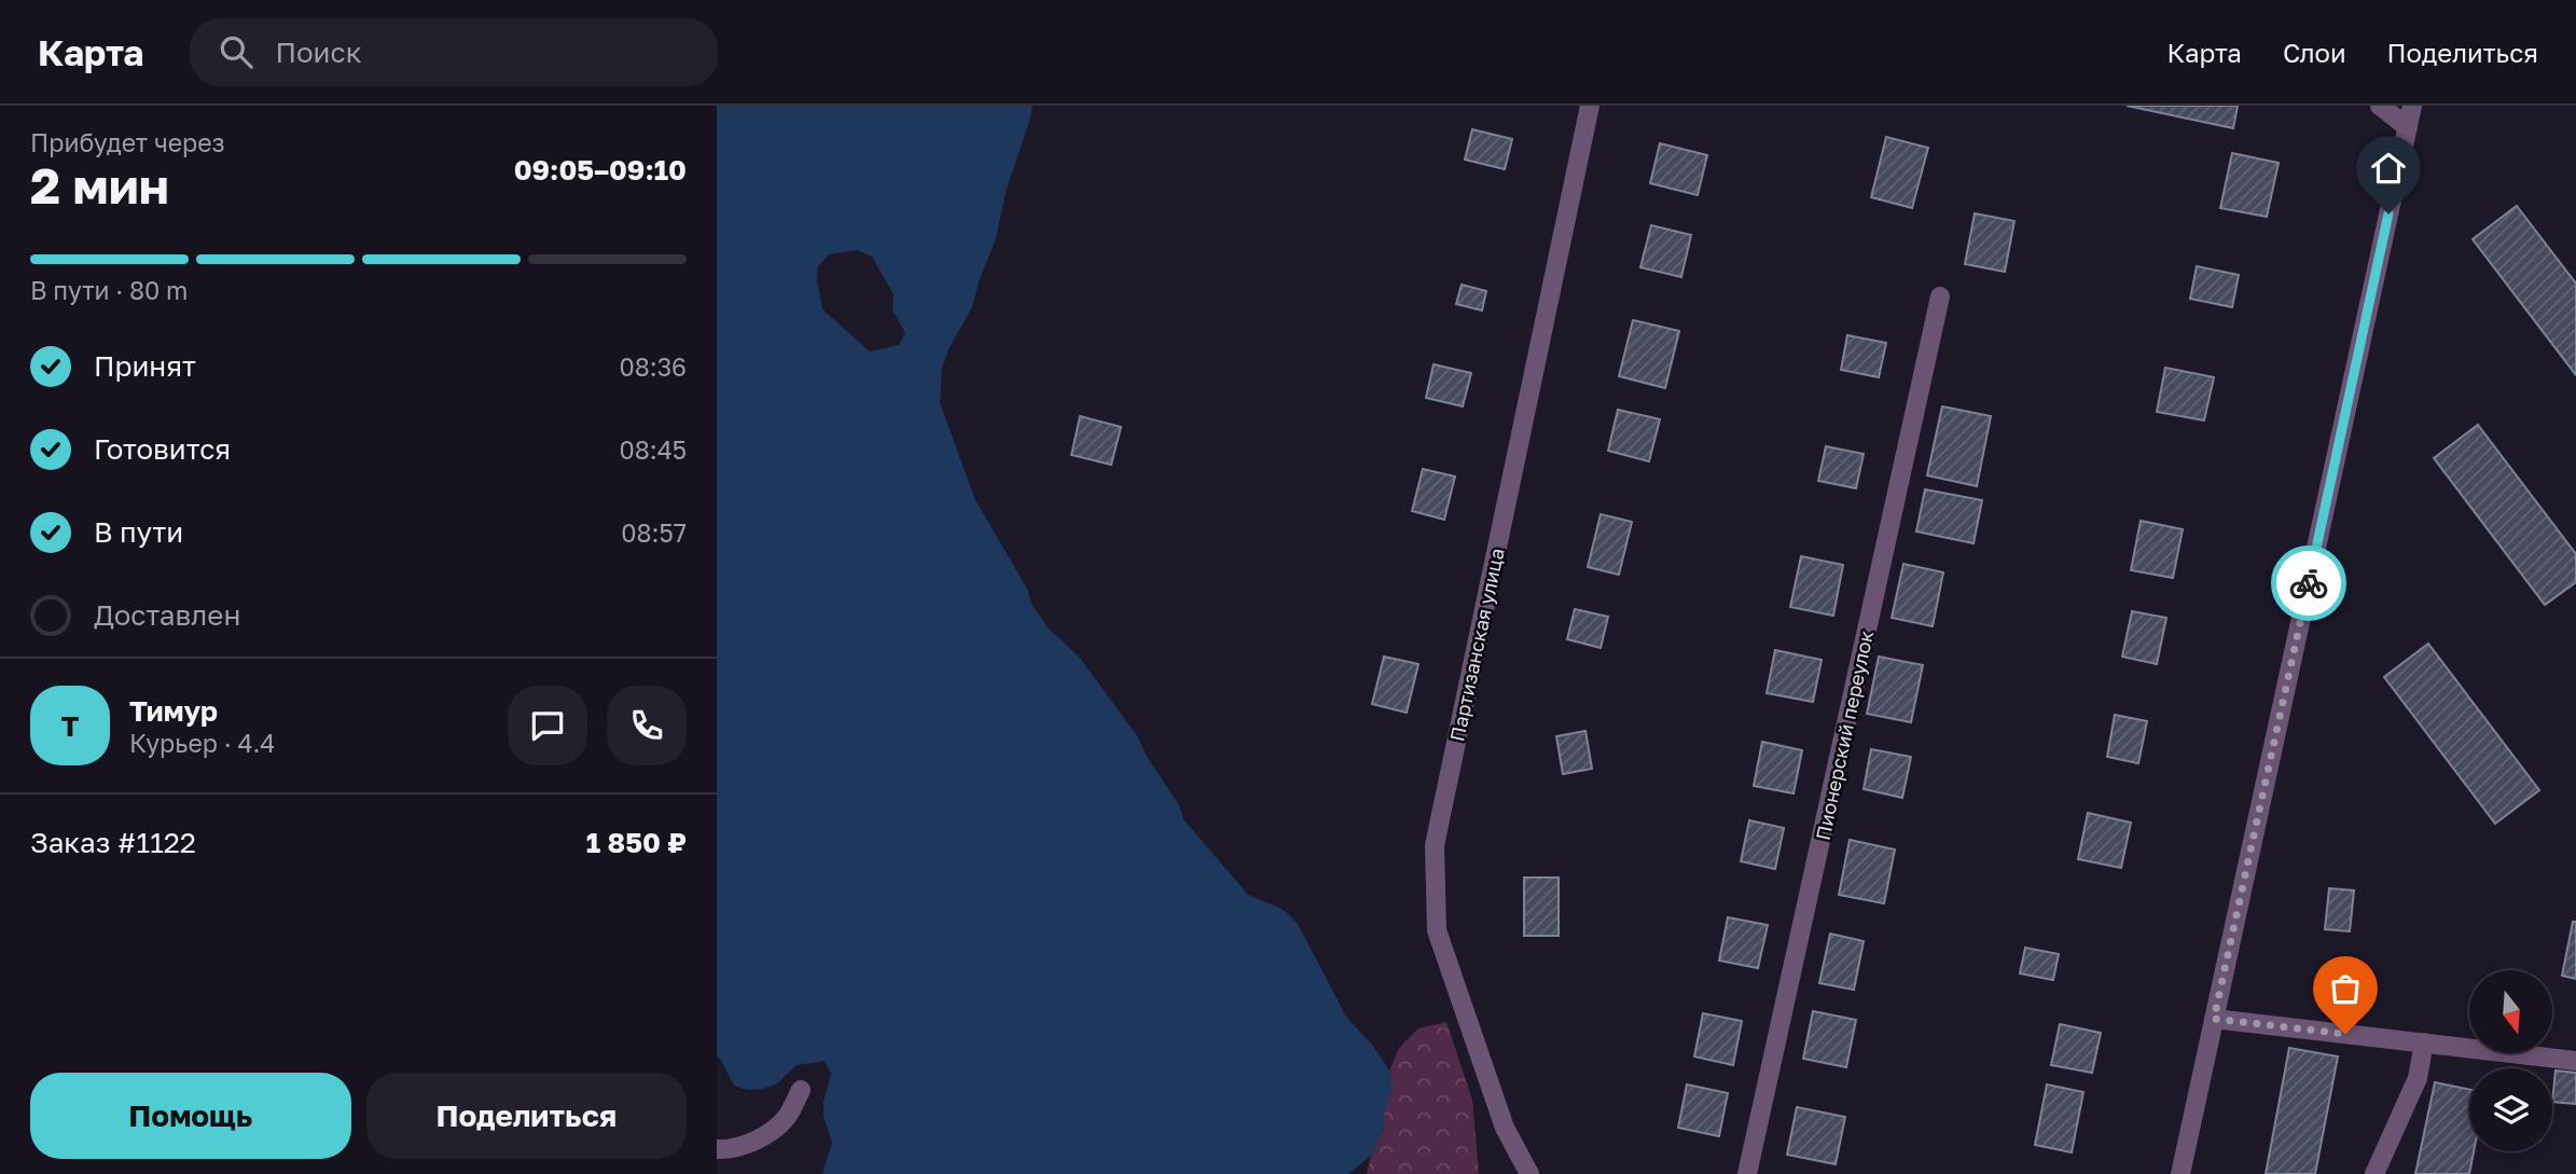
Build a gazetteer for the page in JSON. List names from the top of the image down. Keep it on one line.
{"streets":{"street":["Партизанская улица","Пионерский переулок"]},"north":"bottom","page":{"header":"Карта","search":"Поиск","nav":["Карта","Слои","Поделиться"],"heading":["2 мин","Прибудет через","09:05–09:10"],"panel":["Тимур","Курьер · 4.4","Заказ #1122","1 850 ₽"],"bar":"В пути · 80 m","list":[["Принят","08:36"],["Готовится","08:45"],["В пути","08:57"],"Доставлен"],"round":"Т","buttons":["Помощь","Поделиться"]}}
